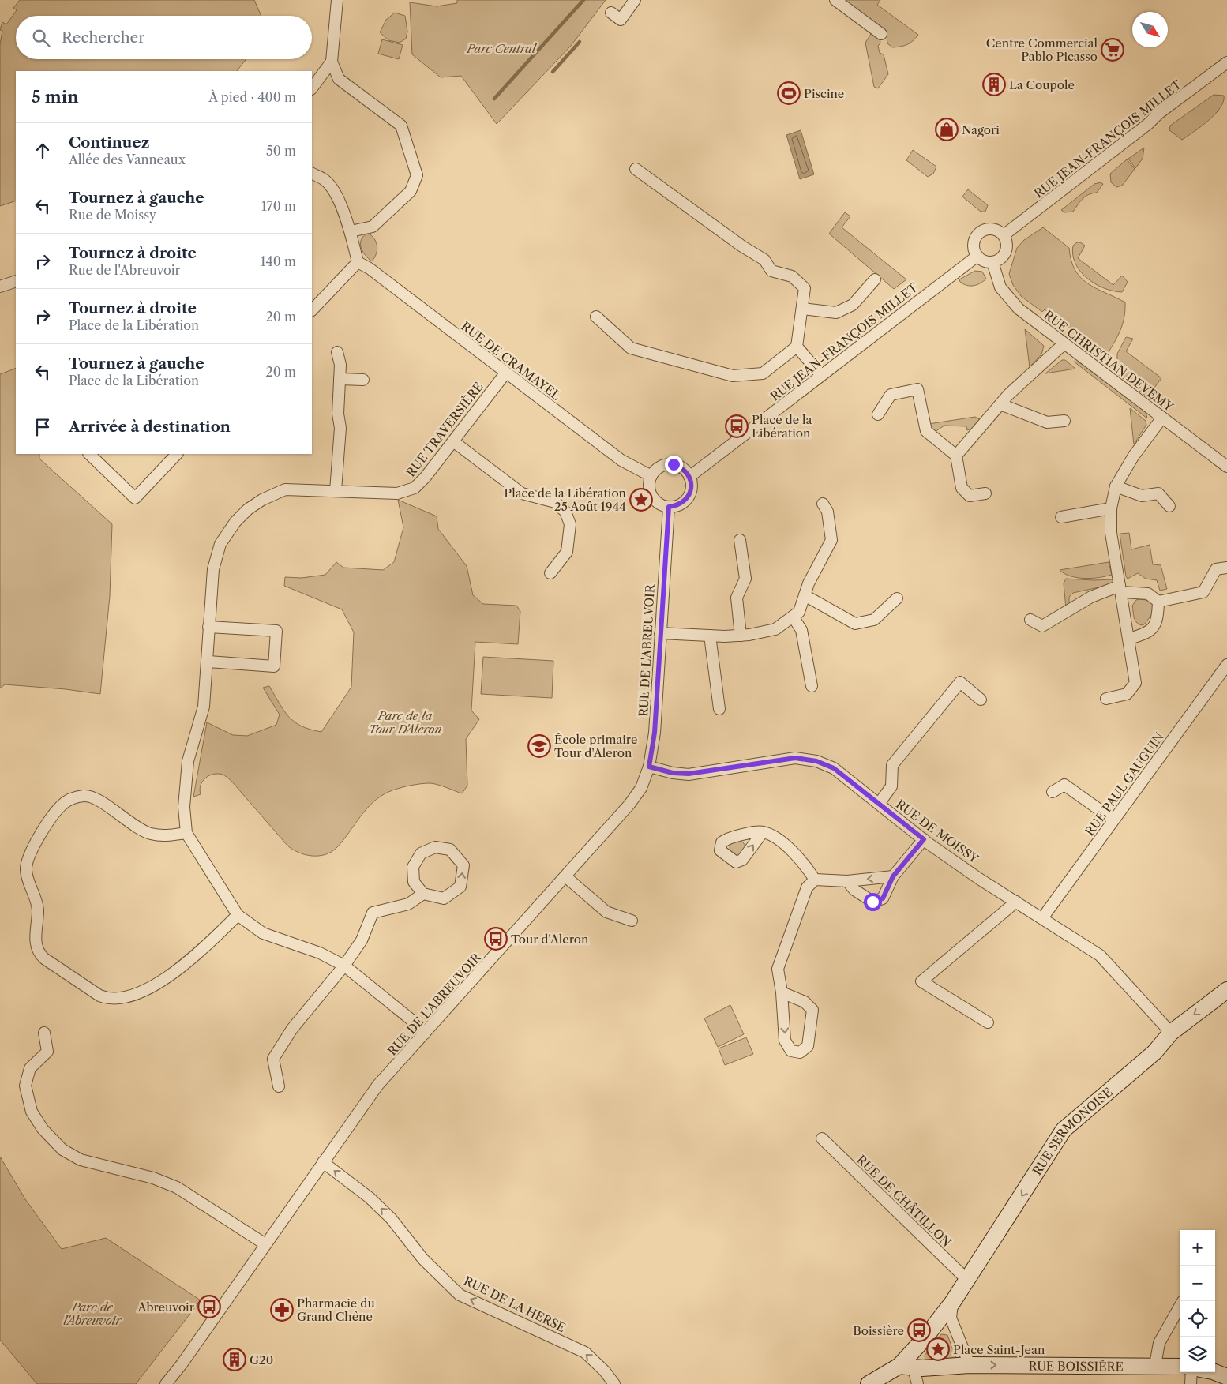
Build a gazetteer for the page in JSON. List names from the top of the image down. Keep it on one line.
{"streets":{"street":["RUE JEAN-FRANÇOIS MILLET","RUE DE CRAMAYEL","RUE CHRISTIAN DEVEMY","RUE TRAVERSIÈRE","RUE DE L'ABREUVOIR","RUE PAUL GAUGUIN","RUE DE MOISSY","RUE SERMONOISE","RUE DE CHÂTILLON","RUE DE LA HERSE","RUE BOISSIÈRE"]},"crossings":[["RUE JEAN-FRANÇOIS MILLET","RUE DE CRAMAYEL"],["RUE JEAN-FRANÇOIS MILLET","RUE CHRISTIAN DEVEMY"],["RUE JEAN-FRANÇOIS MILLET","RUE DE L'ABREUVOIR"],["RUE DE CRAMAYEL","RUE TRAVERSIÈRE"],["RUE DE CRAMAYEL","RUE DE L'ABREUVOIR"],["RUE TRAVERSIÈRE","RUE DE L'ABREUVOIR"],["RUE DE L'ABREUVOIR","RUE DE MOISSY"],["RUE DE L'ABREUVOIR","RUE DE LA HERSE"],["RUE PAUL GAUGUIN","RUE DE MOISSY"],["RUE DE MOISSY","RUE SERMONOISE"],["RUE SERMONOISE","RUE DE CHÂTILLON"],["RUE SERMONOISE","RUE BOISSIÈRE"]],"one_way":["RUE SERMONOISE","RUE DE LA HERSE","RUE BOISSIÈRE"],"parks":["Parc Central","Parc de la Tour D'Aleron","Parc de l'Abreuvoir"],"places":{"supermarket":["Centre Commercial Pablo Picasso"],"building":["La Coupole","G20"],"sports":["Piscine"],"shop":["Nagori"],"bus stop":["Place de la Libération","Tour d'Aleron","Abreuvoir","Boissière"],"place":["Place de la Libération 25 Août 1944","Place Saint-Jean"],"school or university":["École primaire Tour d'Aleron"],"pharmacy":["Pharmacie du Grand Chêne"]},"north":"bottom right","page":{"search":"Rechercher","heading":["5 min","À pied · 400 m"],"list":[["Continuez","Allée des Vanneaux","50 m"],["Tournez à gauche","Rue de Moissy","170 m"],["Tournez à droite","Rue de l'Abreuvoir","140 m"],["Tournez à droite","Place de la Libération","20 m"],["Tournez à gauche","Place de la Libération","20 m"],"Arrivée à destination"],"map_buttons":["+","−"]}}
